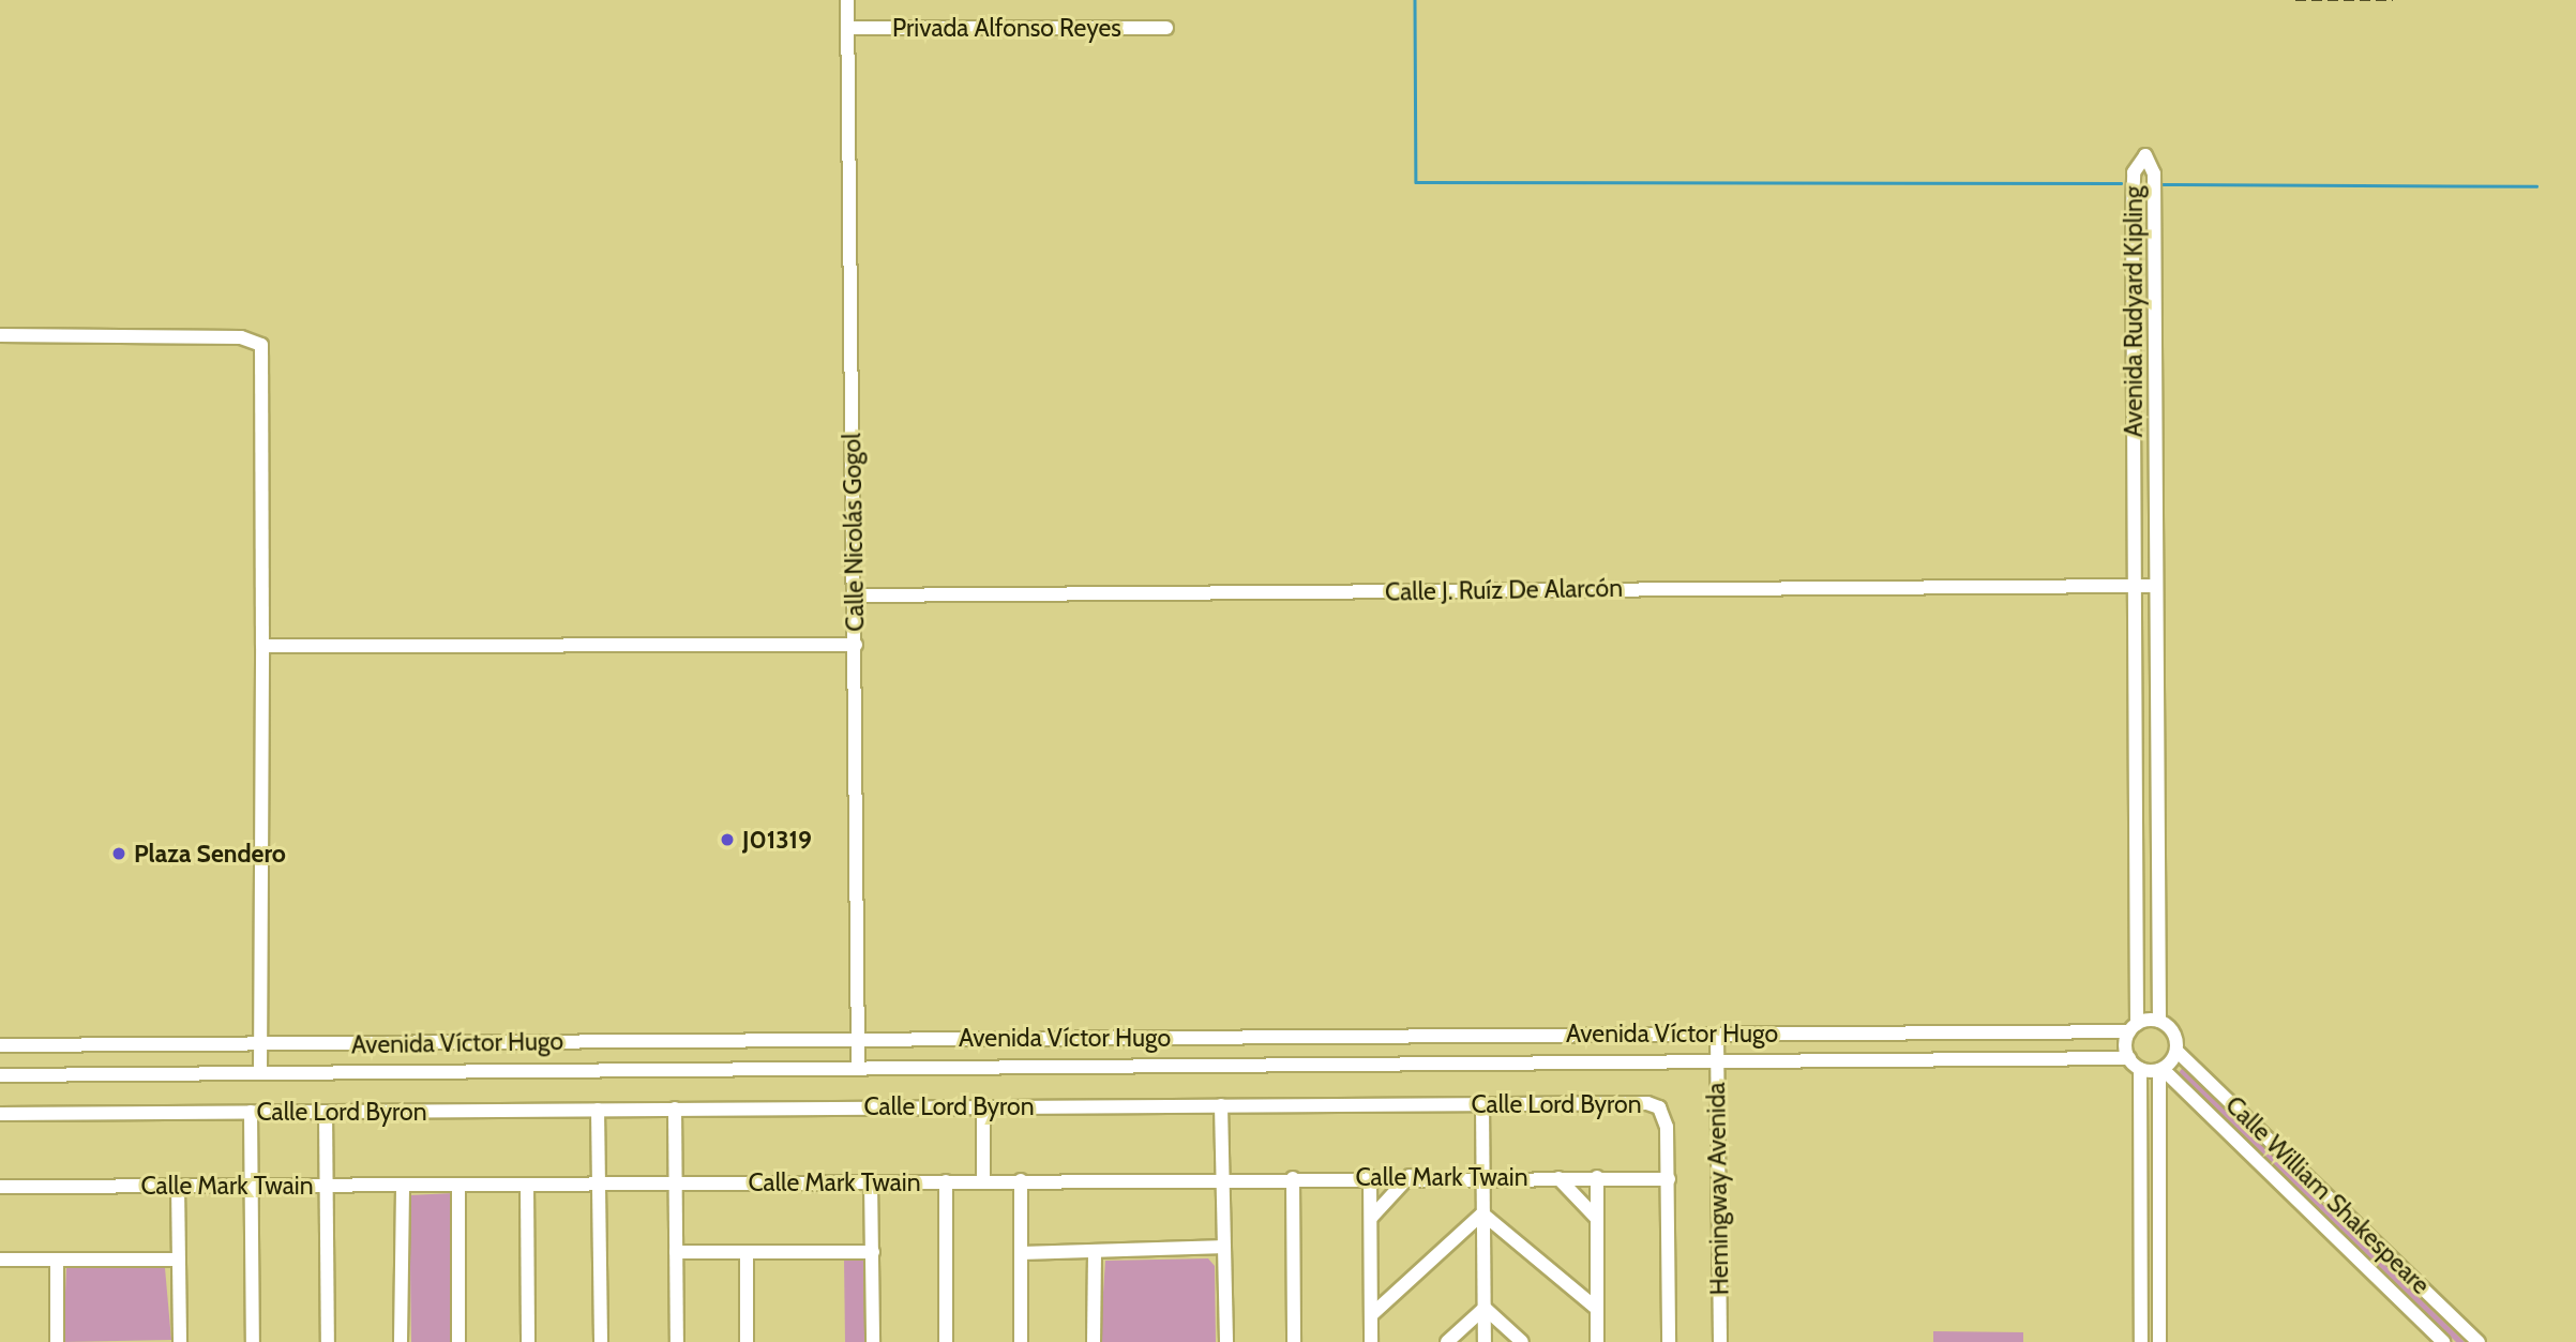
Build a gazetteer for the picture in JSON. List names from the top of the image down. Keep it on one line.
{"streets":{"street":["Privada Alfonso Reyes","Avenida Rudyard Kipling","Calle Nicolás Gogol","Calle J. Ruíz De Alarcón","Avenida Víctor Hugo","Calle Lord Byron","Calle Mark Twain","Hemingway Avenida","Calle William Shakespeare"]},"crossings":[["Privada Alfonso Reyes","Calle Nicolás Gogol"],["Avenida Rudyard Kipling","Calle J. Ruíz De Alarcón"],["Avenida Rudyard Kipling","Avenida Víctor Hugo"],["Avenida Rudyard Kipling","Calle William Shakespeare"],["Calle Nicolás Gogol","Calle J. Ruíz De Alarcón"],["Calle Nicolás Gogol","Avenida Víctor Hugo"],["Avenida Víctor Hugo","Hemingway Avenida"],["Avenida Víctor Hugo","Calle William Shakespeare"],["Calle Lord Byron","Calle Mark Twain"]],"places":["J01319","Plaza Sendero"]}
